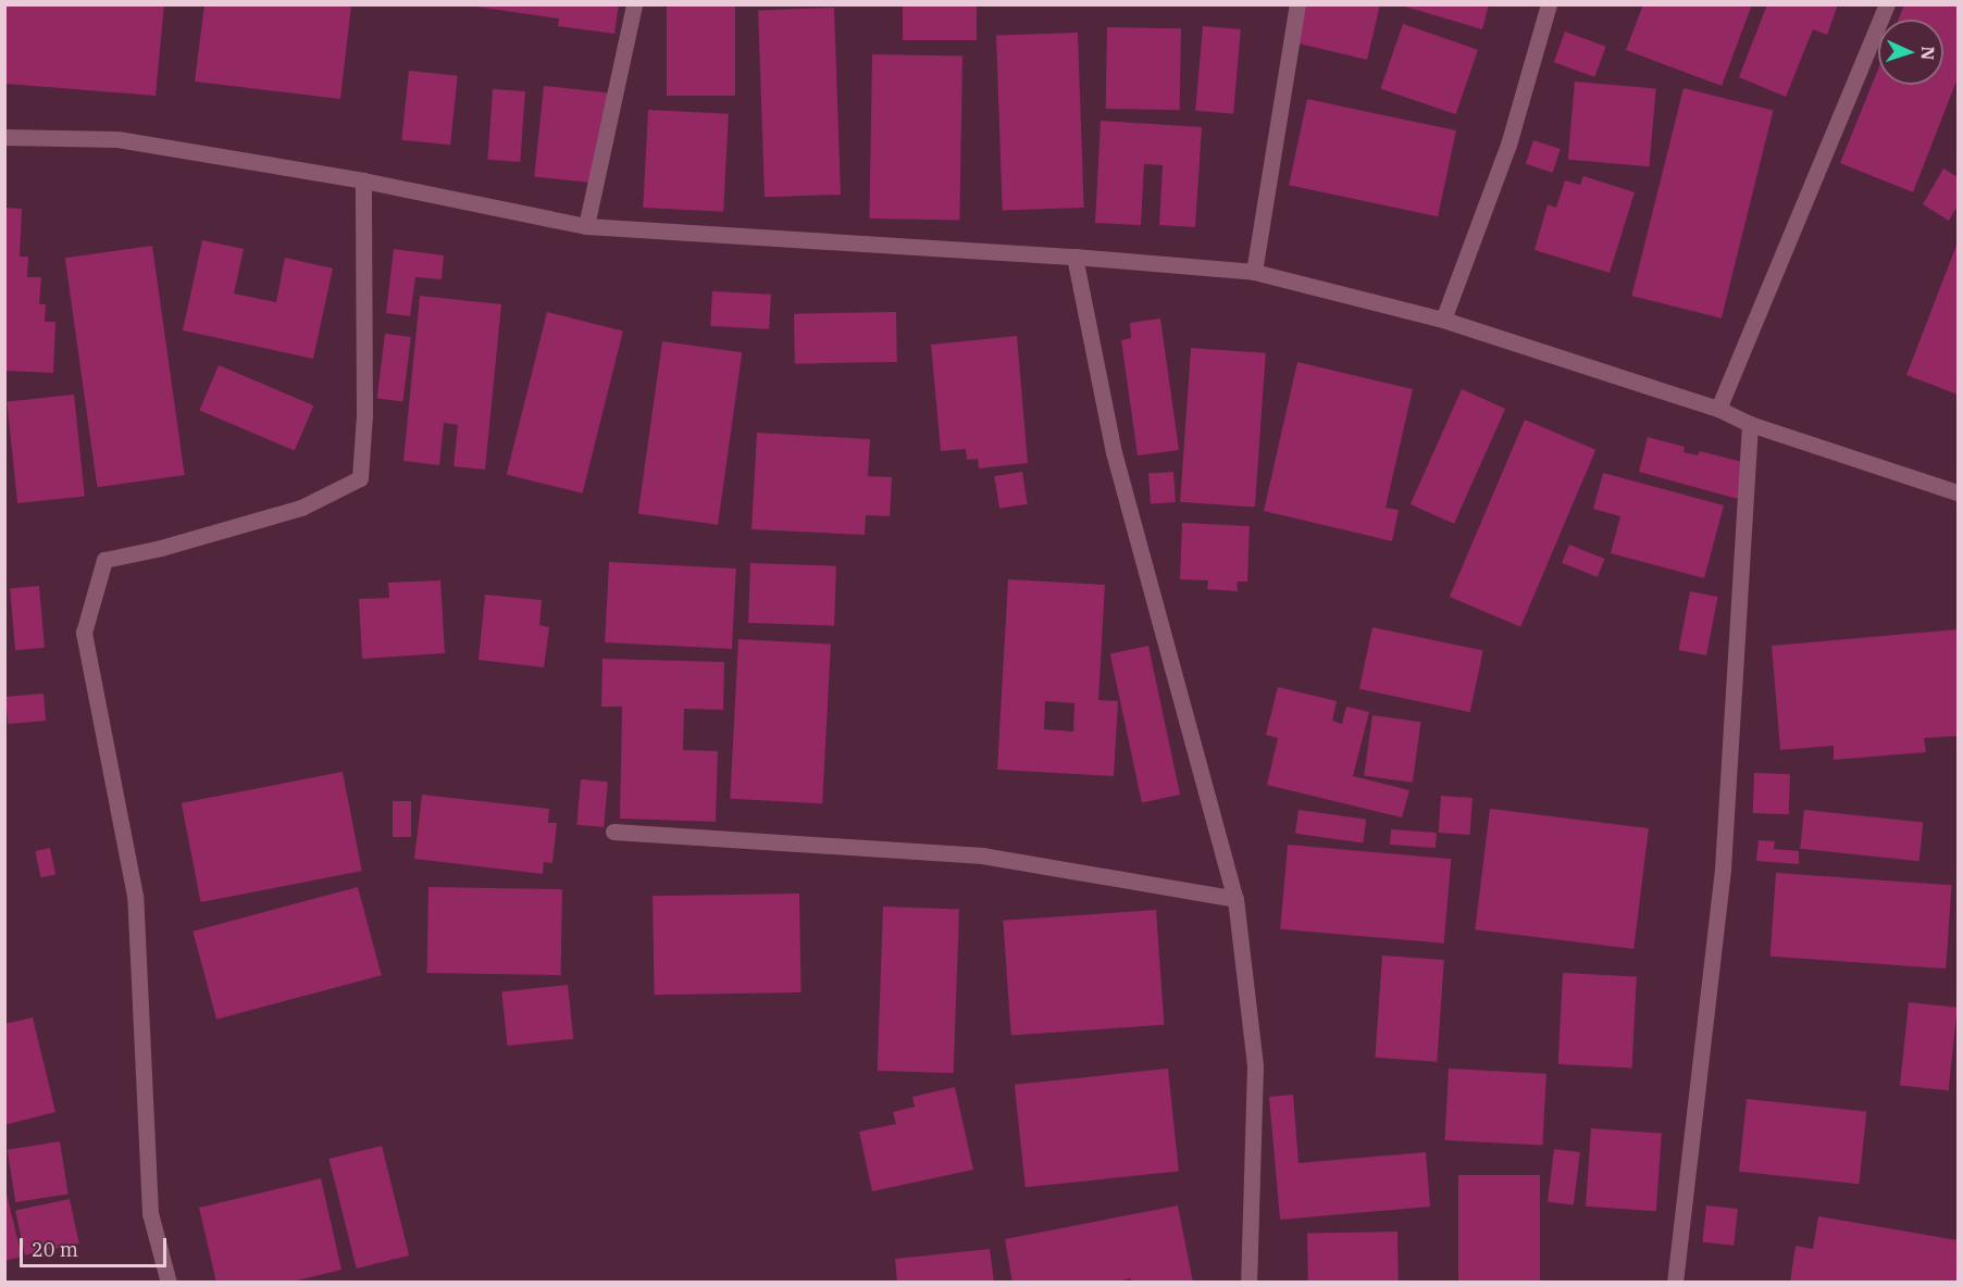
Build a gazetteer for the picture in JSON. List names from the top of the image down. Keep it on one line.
{"scale_bar":"20 m","north":"right"}
